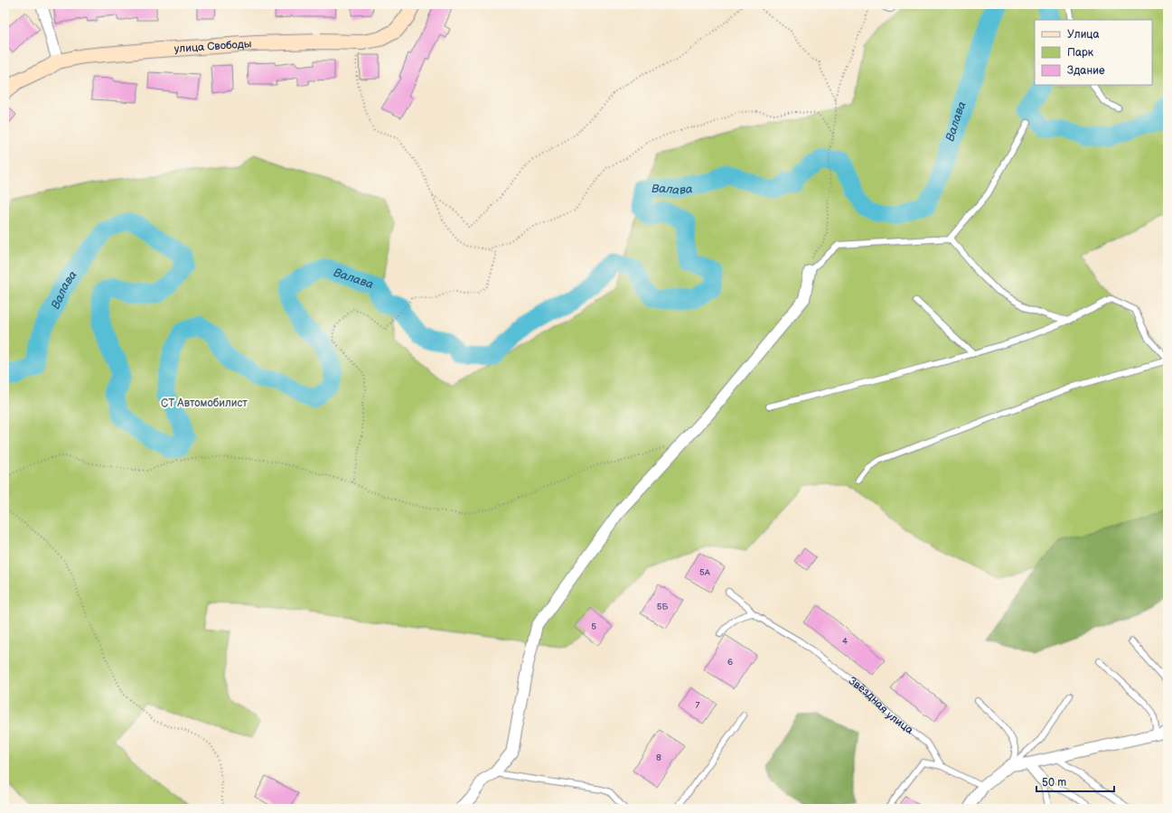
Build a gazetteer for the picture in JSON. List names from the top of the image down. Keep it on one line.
{"streets":{"main road":["улица Свободы"],"lane":["Звёздная улица"]},"water":["Валава"],"parks":["СТ Автомобилист"],"house_numbers":["5А","5Б","5","4","6","7","8"],"legend":["Улица","Парк","Здание"],"scale_bar":"50 m"}
